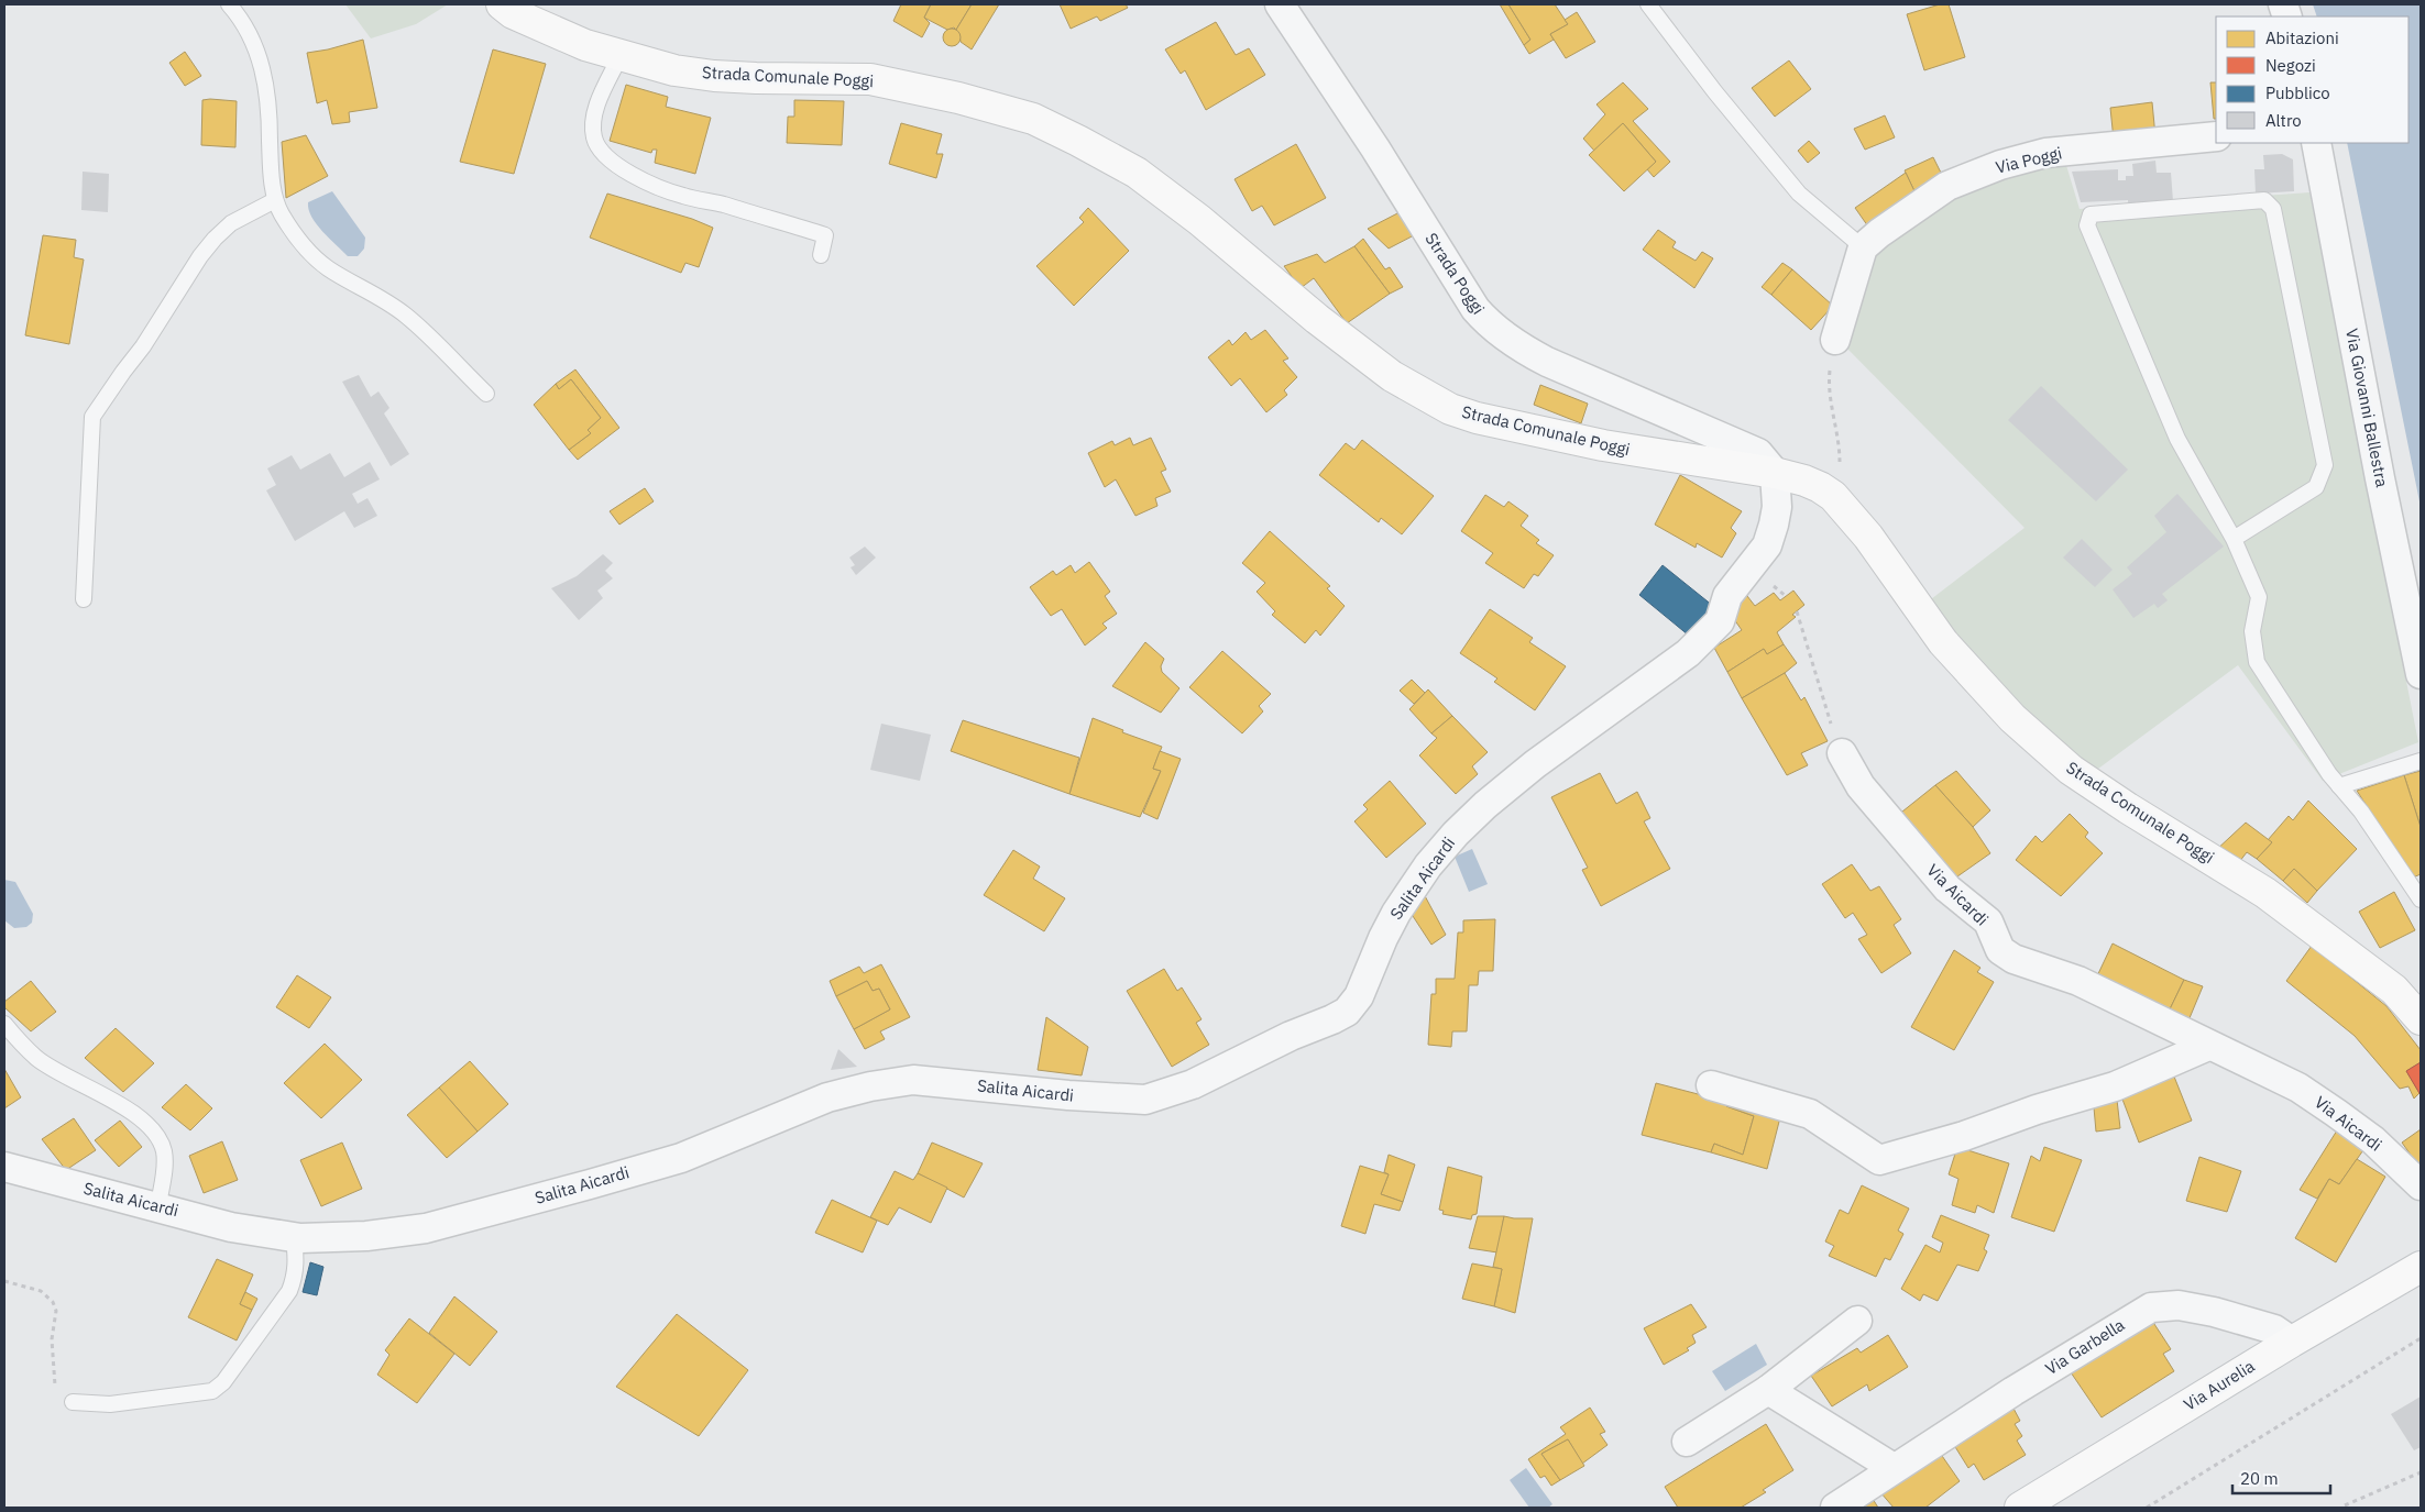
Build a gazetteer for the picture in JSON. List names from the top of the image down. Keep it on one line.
{"streets":{"main road":["Strada Comunale Poggi","Via Aurelia"],"street":["Via Poggi","Strada Poggi","Via Giovanni Ballestra","Salita Aicardi","Via Aicardi","Via Garbella"]},"crossings":[["Strada Comunale Poggi","Strada Poggi"],["Strada Comunale Poggi","Salita Aicardi"],["Strada Poggi","Salita Aicardi"],["Via Garbella","Via Aurelia"]],"legend":["Abitazioni","Negozi","Pubblico","Altro"],"scale_bar":"20 m"}
